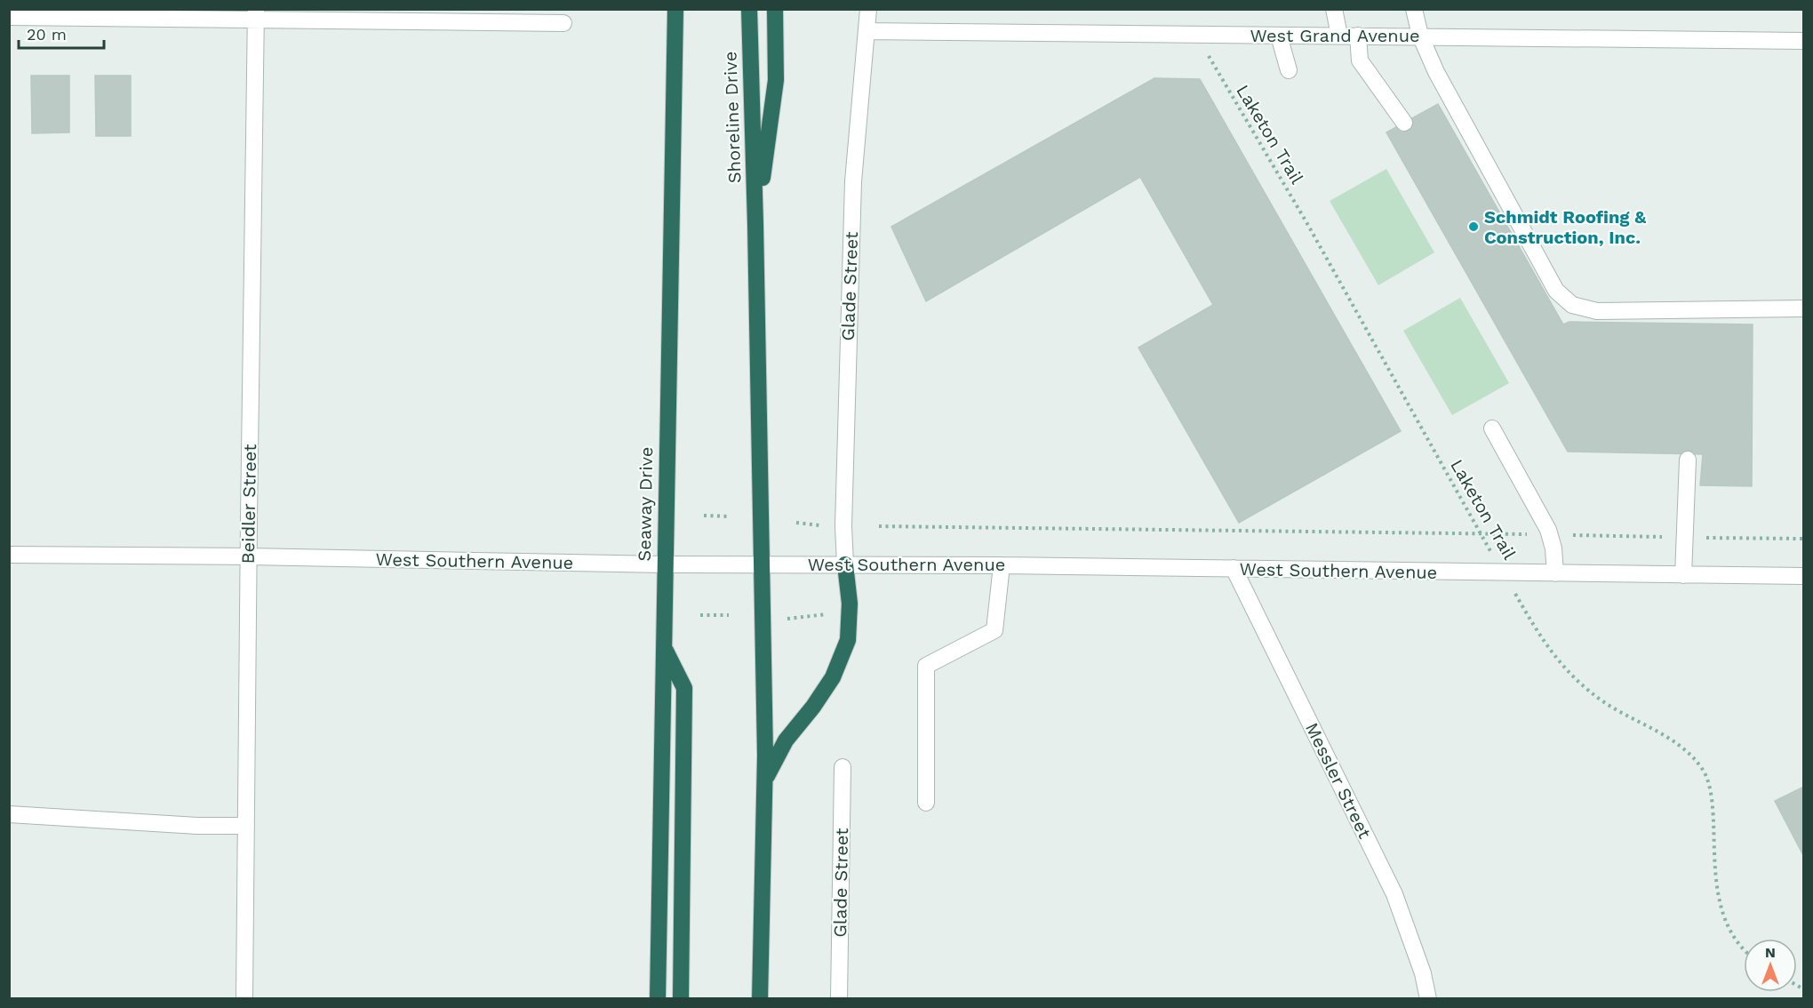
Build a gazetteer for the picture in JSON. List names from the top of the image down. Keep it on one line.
{"streets":{"highway":["Shoreline Drive","Seaway Drive"],"street":["West Grand Avenue","Glade Street","Beidler Street","West Southern Avenue","Messler Street"],"path":["Laketon Trail"]},"crossings":[["West Grand Avenue","Laketon Trail"],["West Grand Avenue","Glade Street"],["Laketon Trail","West Southern Avenue"],["Glade Street","West Southern Avenue"],["Beidler Street","West Southern Avenue"],["Seaway Drive","West Southern Avenue"],["West Southern Avenue","Messler Street"]],"places":["Schmidt Roofing & Construction, Inc."],"scale_bar":"20 m","north":"top"}
